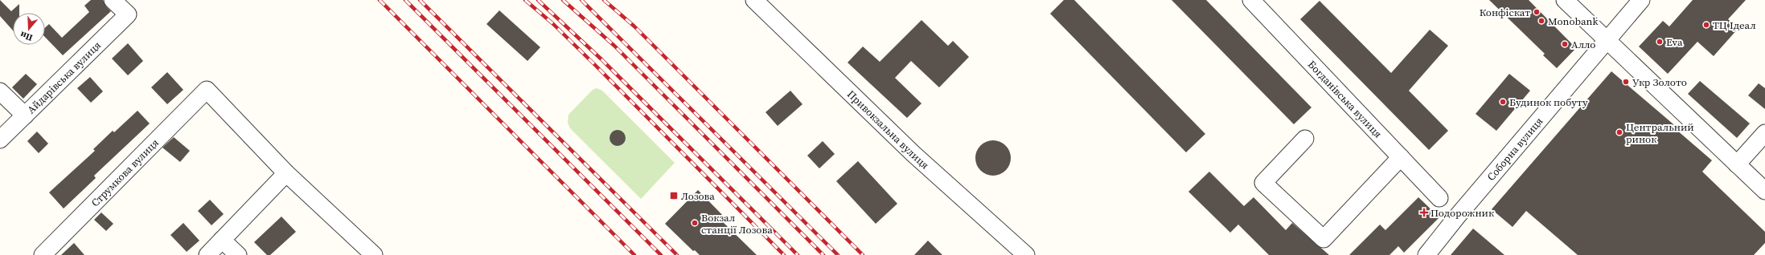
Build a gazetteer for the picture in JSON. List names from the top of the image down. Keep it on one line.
{"streets":{"street":["Айдарівська вулиця","Богданівська вулиця","Привокзальна вулиця","Соборна вулиця","Струмкова вулиця"]},"places":{"other":["Конфіскат","Monobank","ТЦ Ідеал","Eva","Алло","Укр Золото","Будинок побуту","Центральний ринок","Вокзал станції Лозова"],"transit":["Лозова"],"health":["Подорожник"]},"north":"bottom"}
